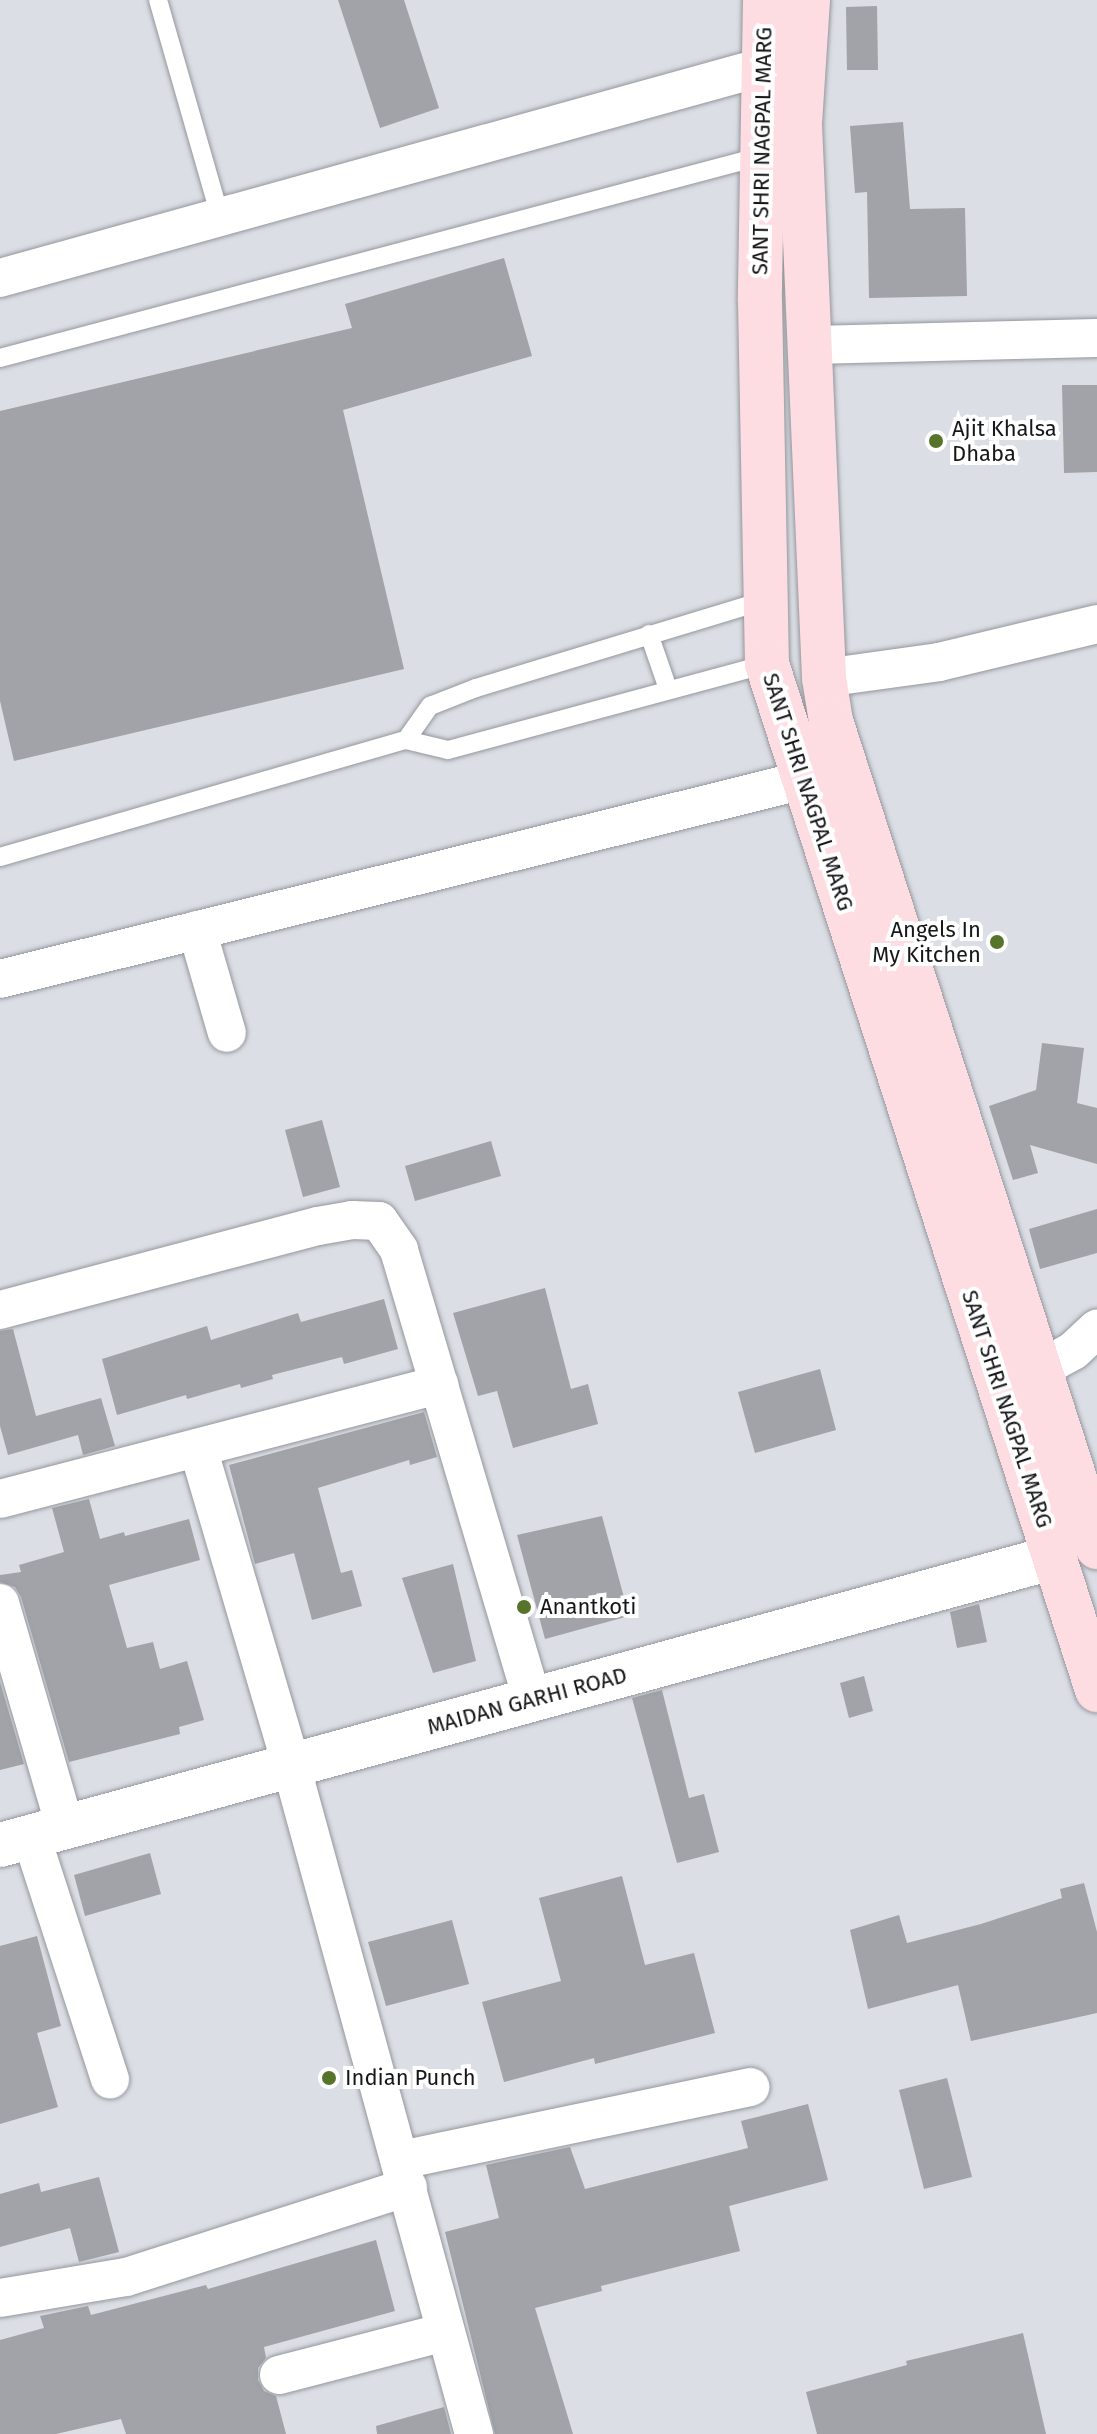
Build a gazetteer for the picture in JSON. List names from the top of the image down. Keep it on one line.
{"streets":{"main road":["SANT SHRI NAGPAL MARG"],"street":["MAIDAN GARHI ROAD"]},"crossings":[["SANT SHRI NAGPAL MARG","MAIDAN GARHI ROAD"]],"places":["Ajit Khalsa Dhaba","Angels In My Kitchen","Anantkoti","Indian Punch"]}
